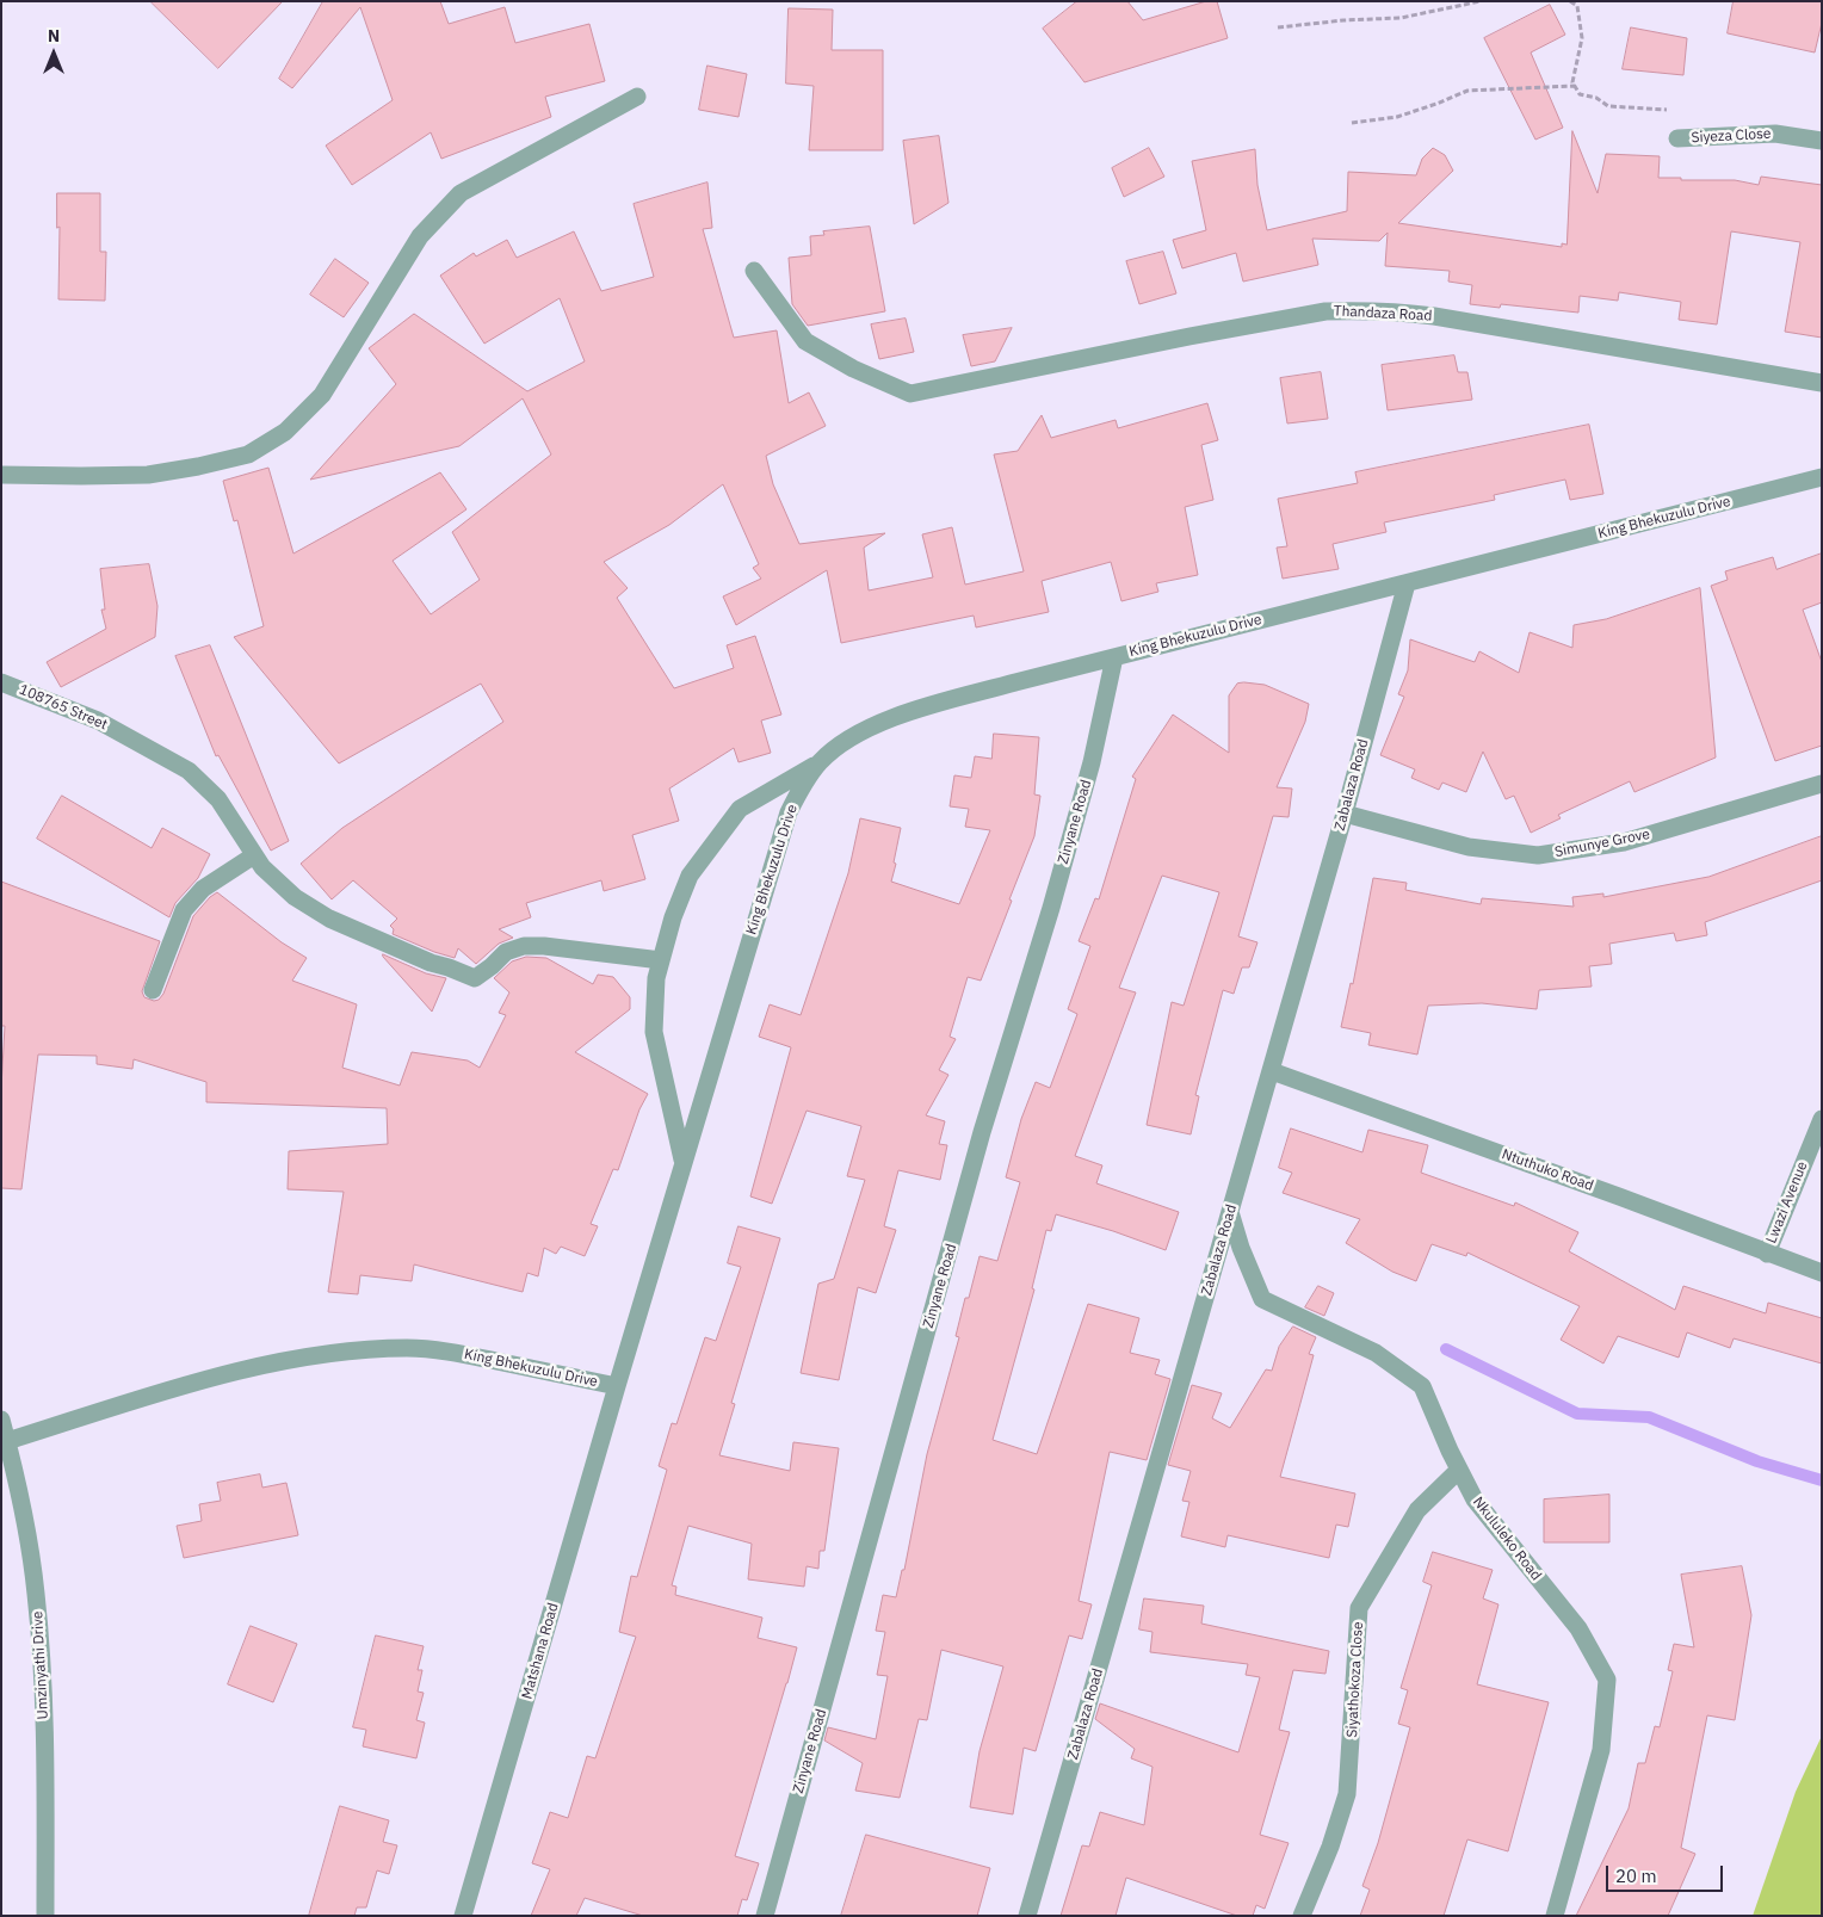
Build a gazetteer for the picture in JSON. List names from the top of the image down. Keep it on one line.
{"streets":{"street":["Siyeza Close","Thandaza Road","King Bhekuzulu Drive","108765 Street","Zabalaza Road","Zinyane Road","Simunye Grove","Ntuthuko Road","Lwazi Avenue","Nkululeko Road","Matshana Road","Umzinyathi Drive","Siyathokoza Close"]},"crossings":[["King Bhekuzulu Drive","Zabalaza Road"],["King Bhekuzulu Drive","Zinyane Road"],["King Bhekuzulu Drive","Matshana Road"],["King Bhekuzulu Drive","Umzinyathi Drive"],["Zabalaza Road","Simunye Grove"],["Zabalaza Road","Ntuthuko Road"],["Zabalaza Road","Nkululeko Road"],["Ntuthuko Road","Lwazi Avenue"],["Nkululeko Road","Siyathokoza Close"]],"scale_bar":"20 m","north":"top"}
